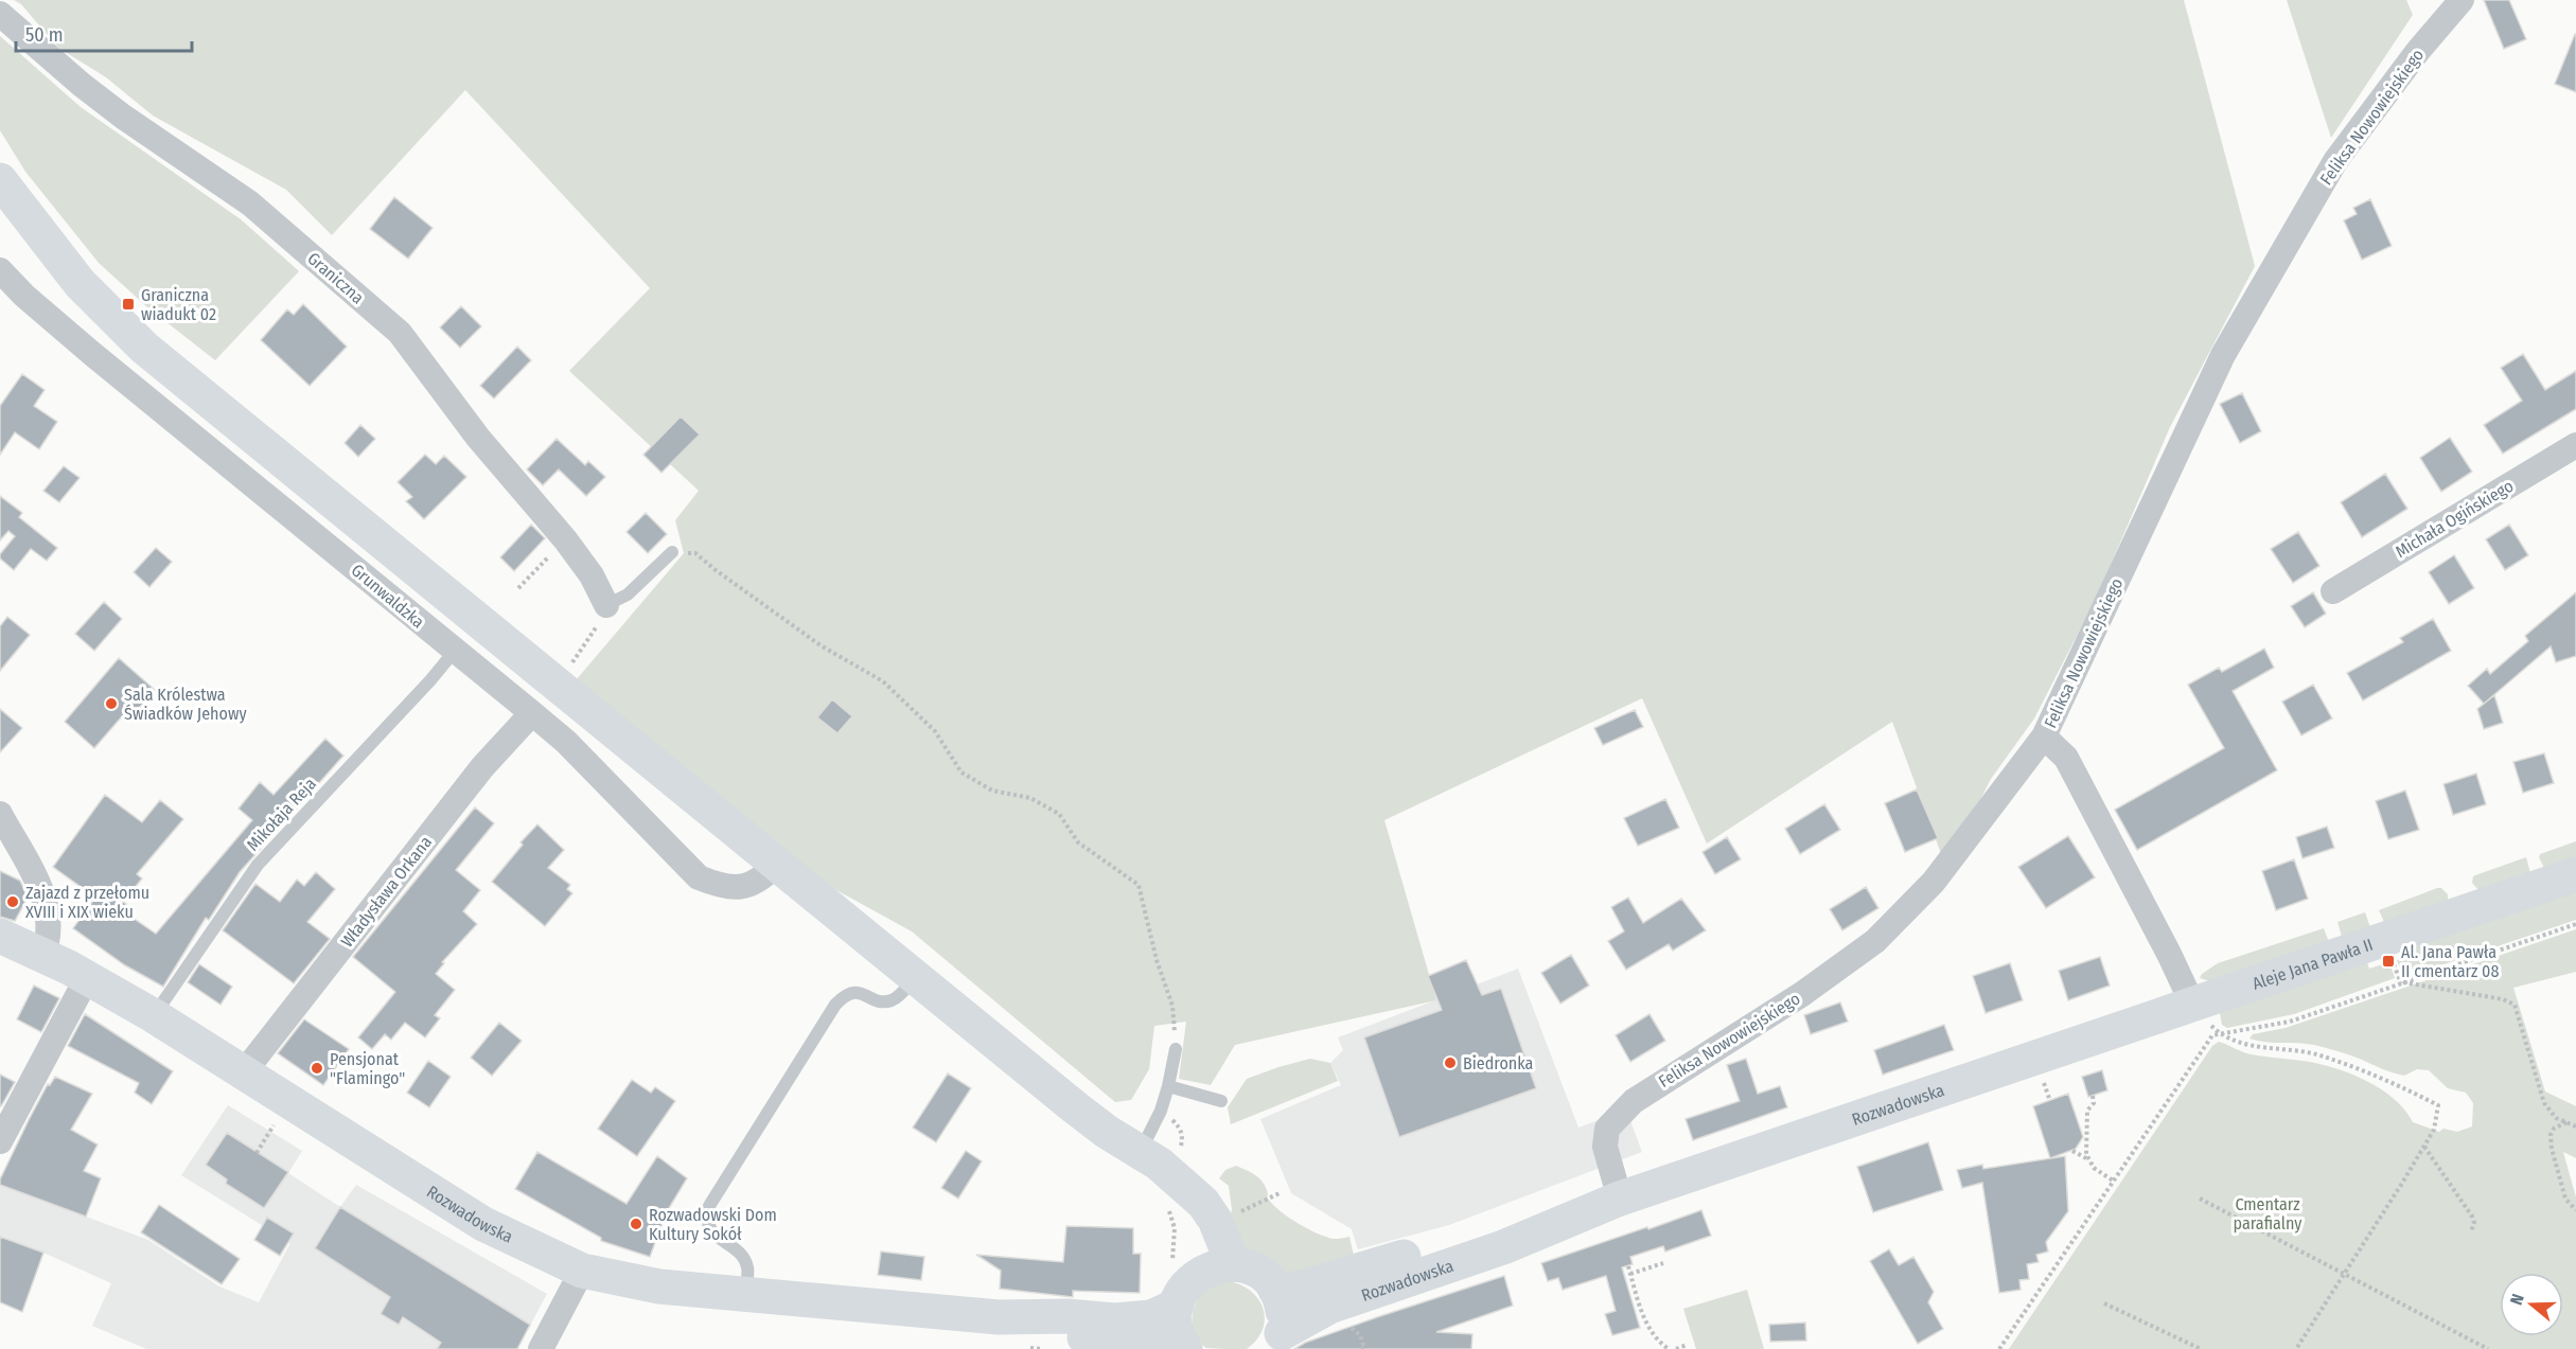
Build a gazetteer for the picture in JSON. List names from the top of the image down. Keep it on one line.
{"streets":{"street":["Feliksa Nowowiejskiego","Graniczna","Michała Ogińskiego","Grunwaldzka","Władysława Orkana","Aleje Jana Pawła II","Rozwadowska"],"lane":["Mikołaja Reja"]},"crossings":[["Feliksa Nowowiejskiego","Rozwadowska"],["Grunwaldzka","Mikołaja Reja"],["Grunwaldzka","Władysława Orkana"],["Mikołaja Reja","Rozwadowska"],["Władysława Orkana","Rozwadowska"],["Aleje Jana Pawła II","Rozwadowska"]],"parks":["Cmentarz parafialny"],"places":{"transit":["Graniczna wiadukt 02","Al. Jana Pawła II cmentarz 08"],"other":["Sala Królestwa Świadków Jehowy","Zajazd z przełomu XVIII i XIX wieku","Biedronka","Pensjonat \"Flamingo\"","Rozwadowski Dom Kultury Sokół"]},"scale_bar":"50 m","north":"left"}
